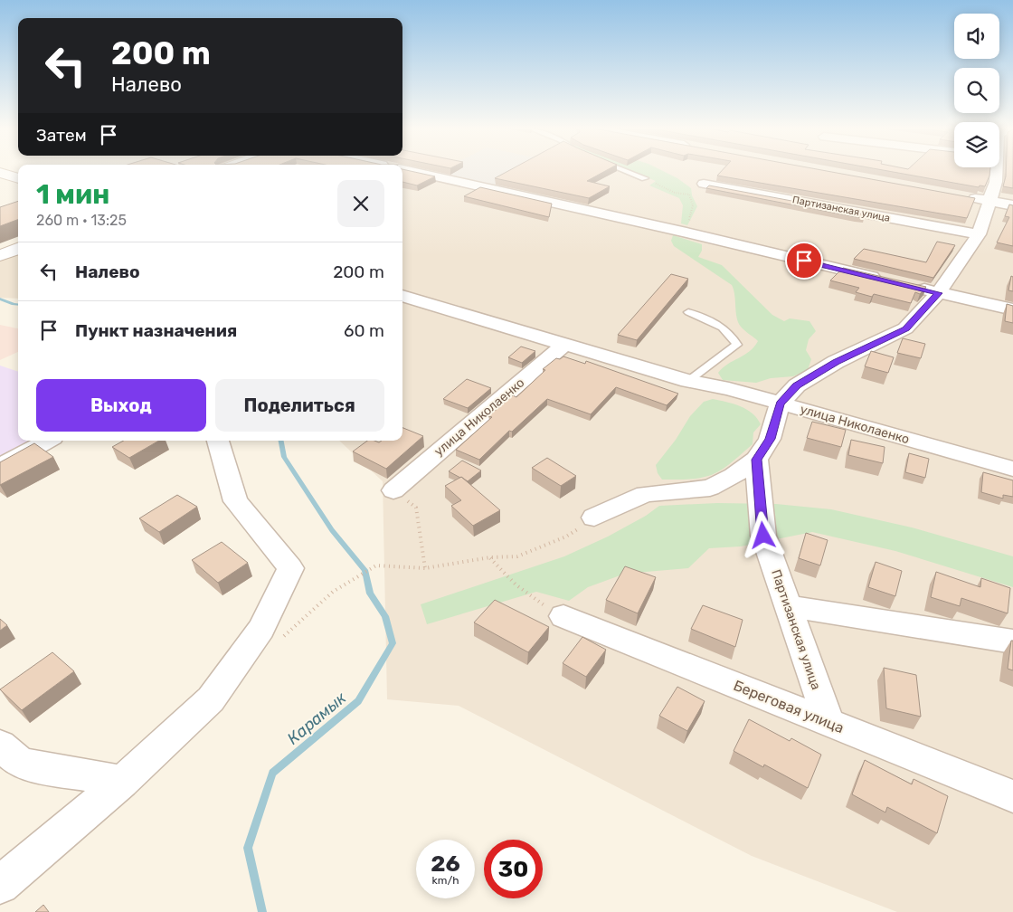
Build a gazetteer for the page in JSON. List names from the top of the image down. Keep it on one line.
{"streets":{"street":["Партизанская улица","улица Николаенко","Береговая улица"]},"crossings":[["Партизанская улица","Береговая улица"]],"water":["Карамык"],"page":{"turn":["200 m","Налево"],"then":"Затем","heading":["1 мин","260 m · 13:25"],"list":[{"name":"Налево","value":"200 m"},{"name":"Пункт назначения","value":"60 m"}],"buttons":["Выход","Поделиться"],"speed":"26 km/h","limit":"30"}}
